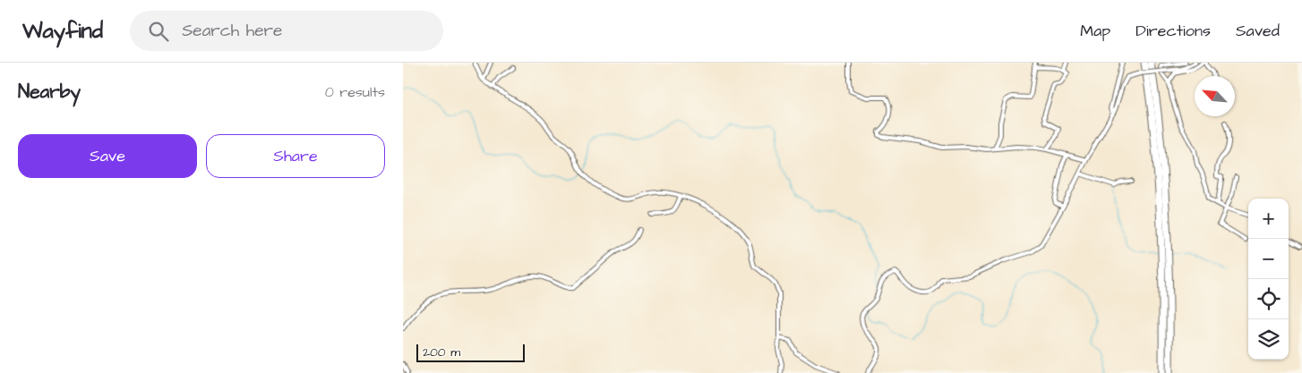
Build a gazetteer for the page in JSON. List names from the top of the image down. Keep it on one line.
{"scale_bar":"200 m","north":"top left","page":{"header":"Wayfind","search":"Search here","nav":["Map","Directions","Saved"],"heading":["Nearby","0 results"],"buttons":["Save","Share"],"map_buttons":["+","−"],"scale":"200 m"}}
